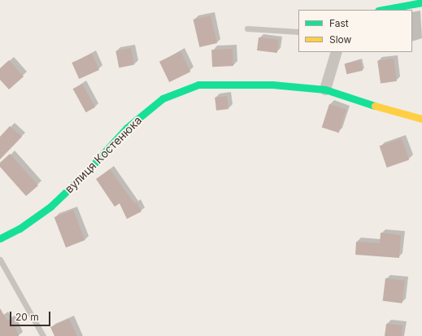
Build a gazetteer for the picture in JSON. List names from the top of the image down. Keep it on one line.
{"streets":{"street":["вулиця Костенюка"]},"legend":["Fast","Slow"],"scale_bar":"20 m"}
